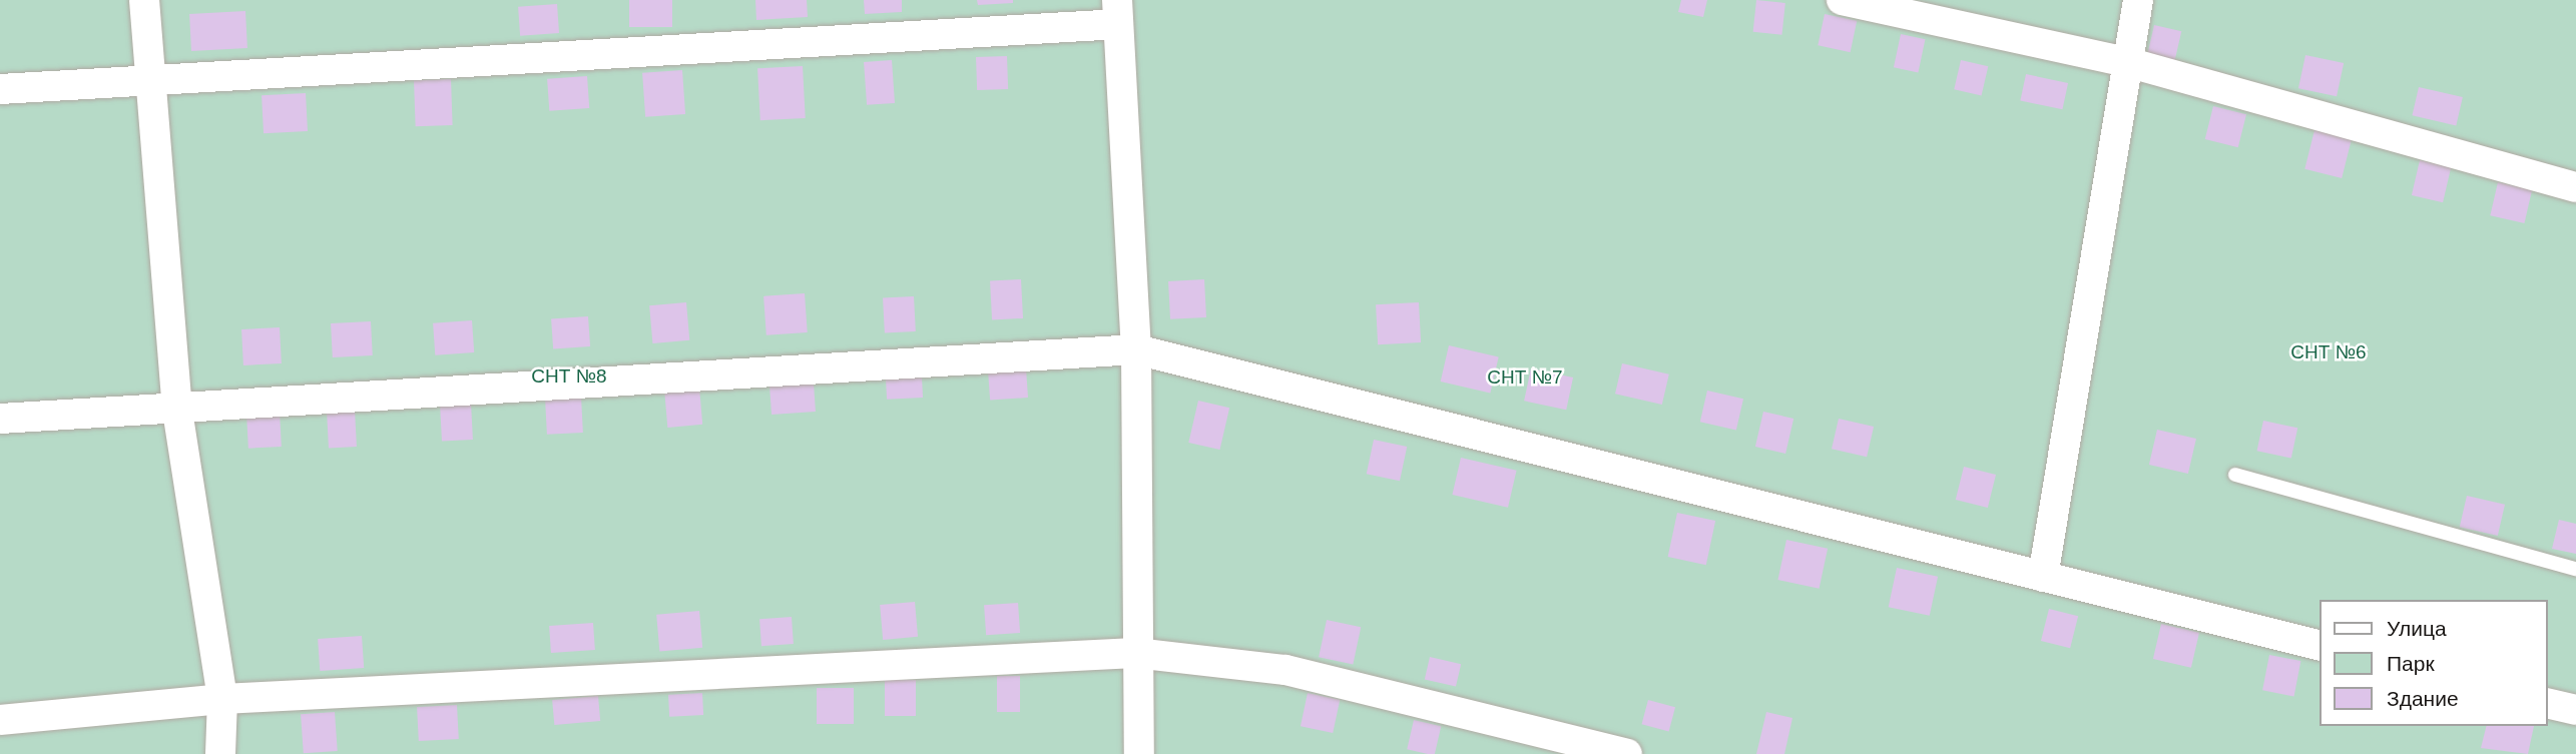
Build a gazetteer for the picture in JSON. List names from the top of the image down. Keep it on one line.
{"parks":["СНТ №6","СНТ №8","СНТ №7"],"legend":["Улица","Парк","Здание"]}
